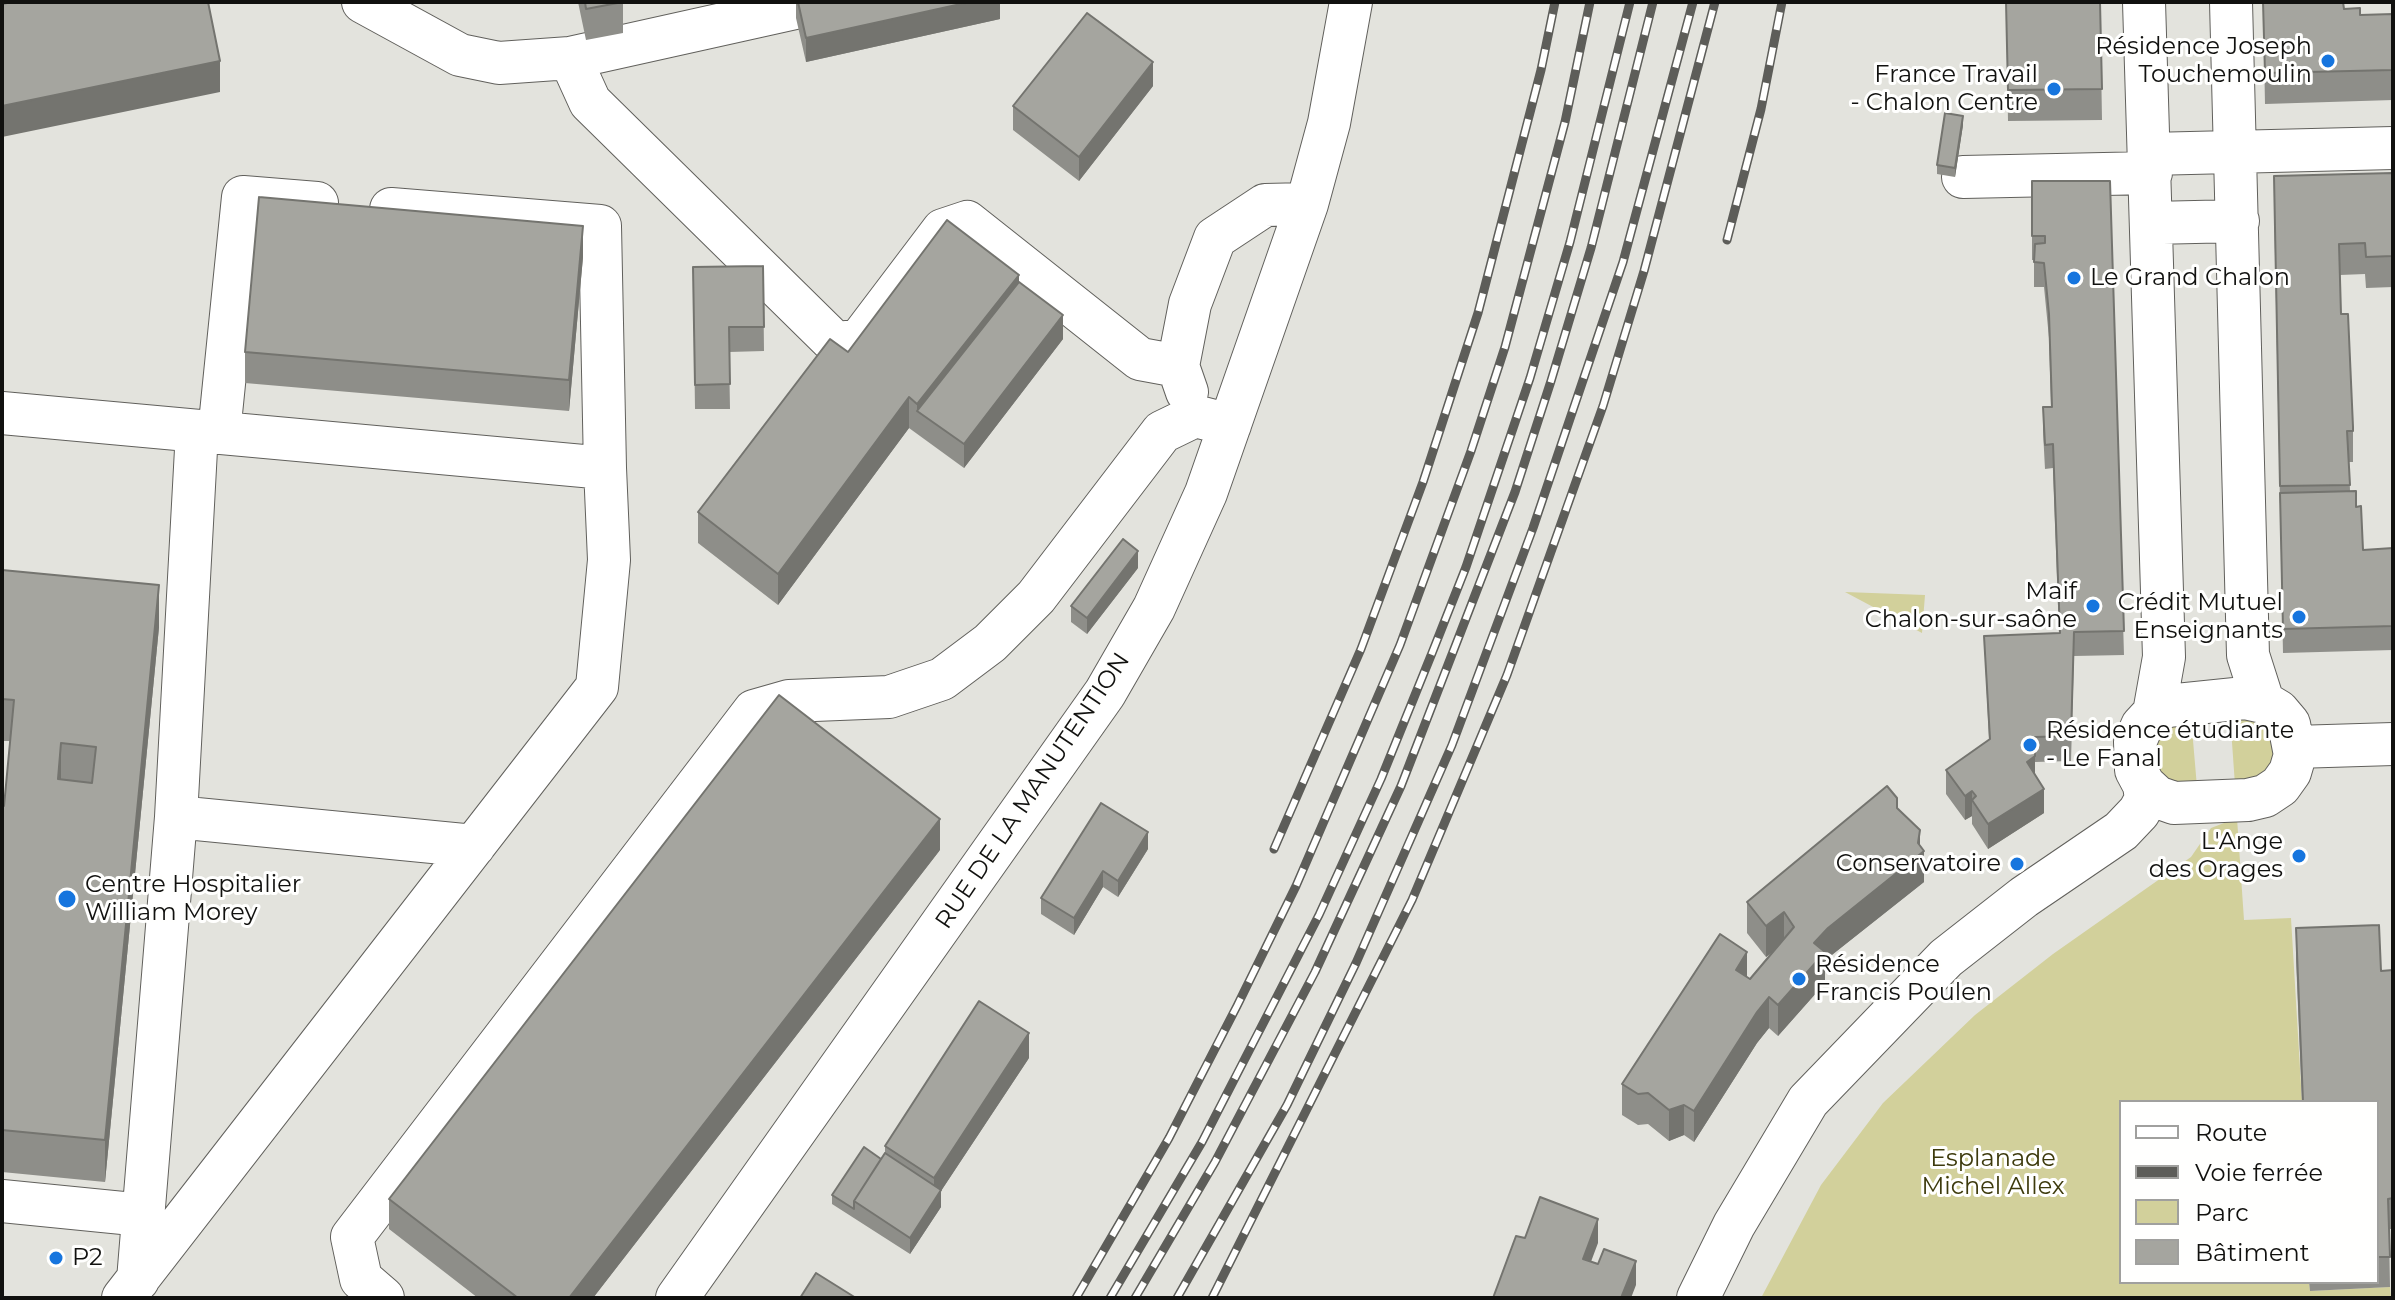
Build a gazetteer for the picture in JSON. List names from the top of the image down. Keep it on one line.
{"streets":{"street":["RUE DE LA MANUTENTION"]},"parks":["Esplanade Michel Allex"],"places":["Résidence Joseph Touchemoulin","France Travail - Chalon Centre","Le Grand Chalon","Maif Chalon-sur-saône","Crédit Mutuel Enseignants","Résidence étudiante - Le Fanal","L'Ange des Orages","Conservatoire","Centre Hospitalier William Morey","Résidence Francis Poulen","P2"],"legend":["Route","Voie ferrée","Parc","Bâtiment"]}
